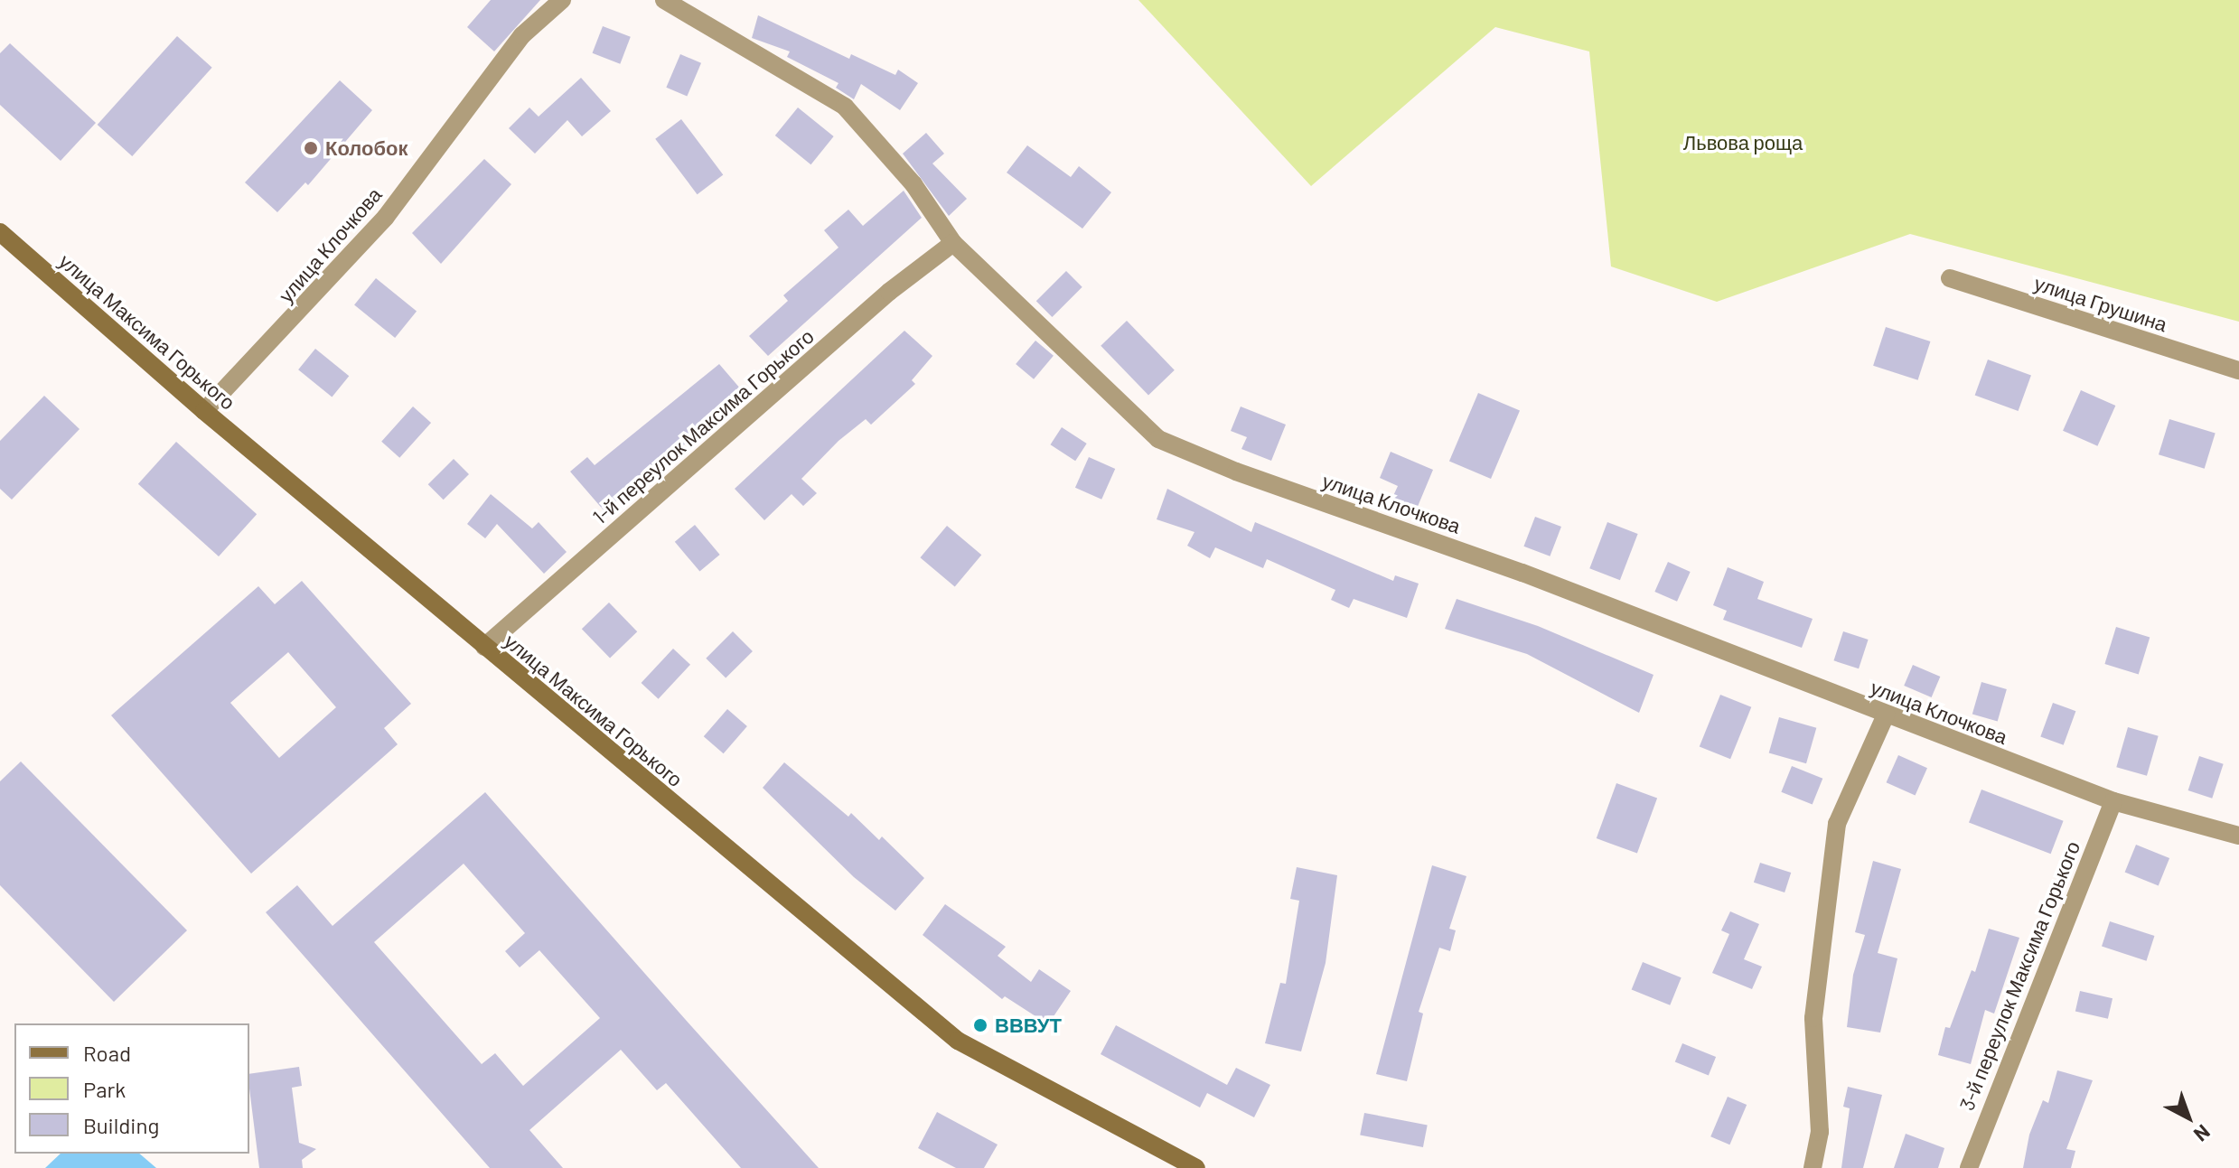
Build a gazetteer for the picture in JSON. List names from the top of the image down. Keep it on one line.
{"streets":{"main road":["улица Максима Горького"],"street":["улица Клочкова","улица Грушина","1-й переулок Максима Горького","3-й переулок Максима Горького"]},"crossings":[["улица Клочкова","улица Максима Горького"],["улица Клочкова","1-й переулок Максима Горького"],["улица Клочкова","3-й переулок Максима Горького"],["улица Максима Горького","1-й переулок Максима Горького"]],"parks":["Львова роща"],"places":["Колобок","ВВВУТ"],"legend":["Road","Park","Building"],"north":"bottom right"}
